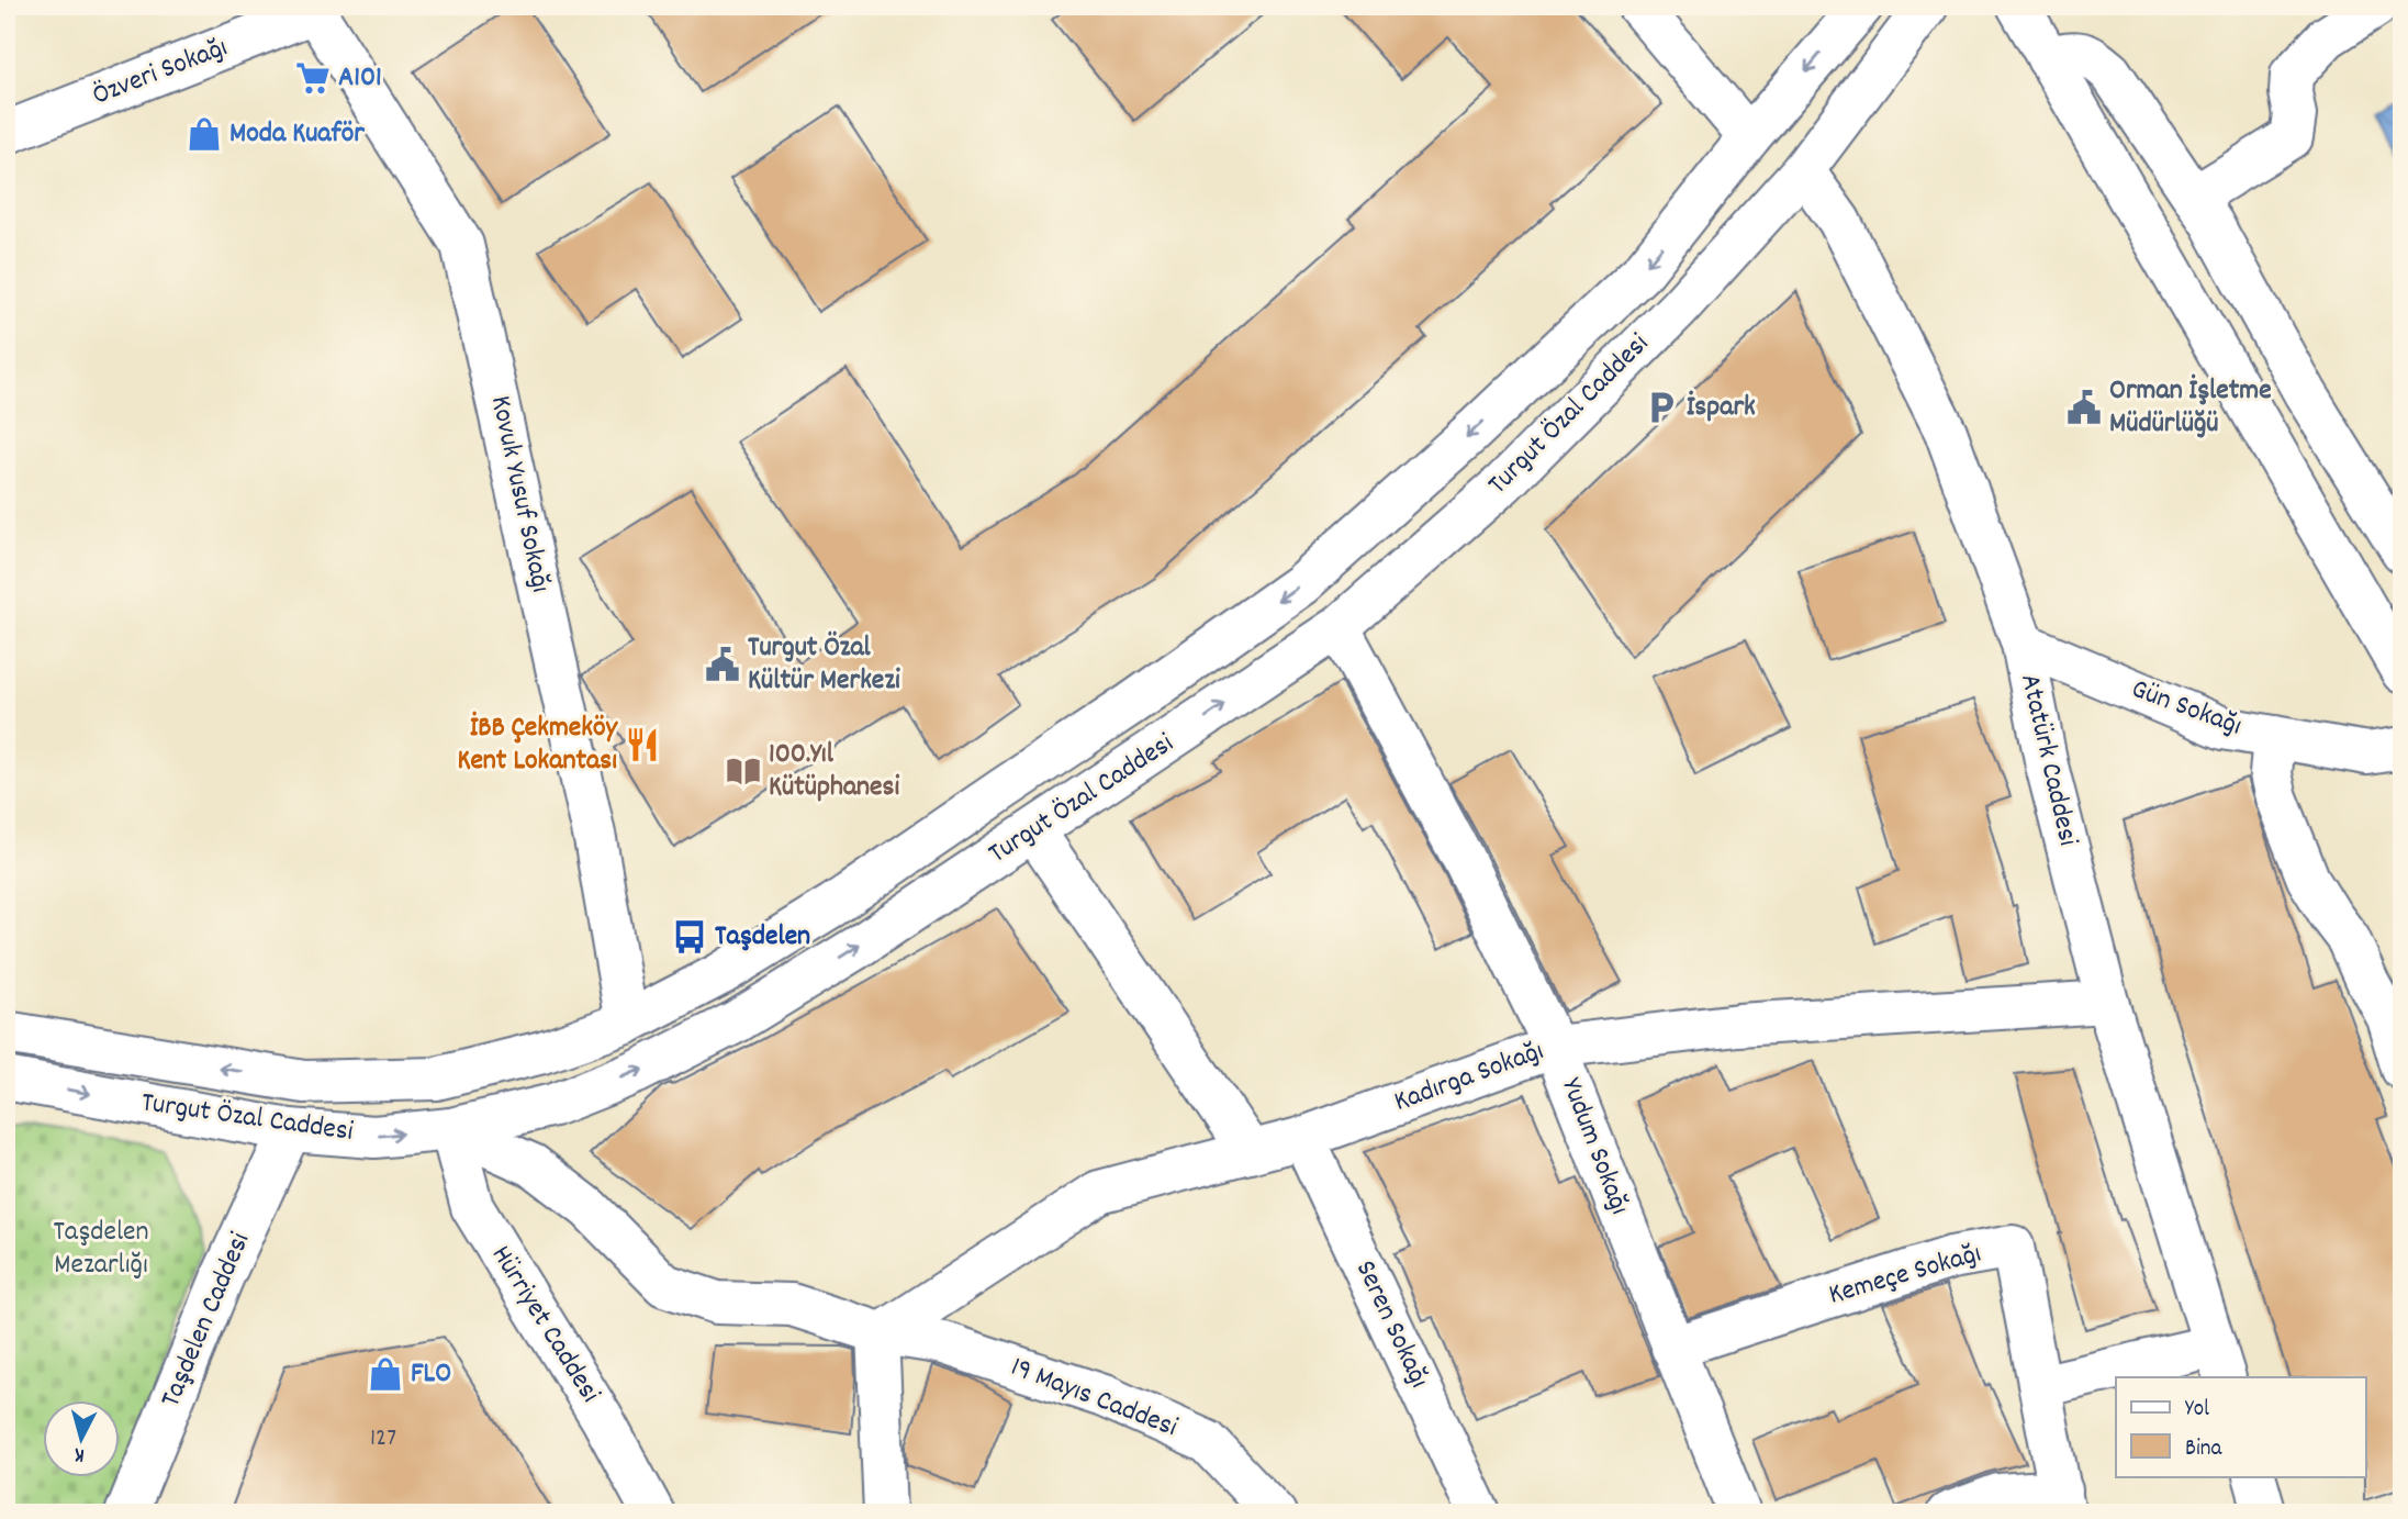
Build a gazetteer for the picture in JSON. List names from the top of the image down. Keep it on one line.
{"streets":{"street":["Özveri Sokağı","Turgut Özal Caddesi","Kovuk Yusuf Sokağı","Gün Sokağı","Atatürk Caddesi","Kadırga Sokağı","Yudum Sokağı","Kemeçe Sokağı","Taşdelen Caddesi","Hürriyet Caddesi","Seren Sokağı","19 Mayıs Caddesi"]},"crossings":[["Özveri Sokağı","Kovuk Yusuf Sokağı"],["Turgut Özal Caddesi","Kovuk Yusuf Sokağı"],["Turgut Özal Caddesi","Atatürk Caddesi"],["Turgut Özal Caddesi","Yudum Sokağı"],["Turgut Özal Caddesi","Taşdelen Caddesi"],["Turgut Özal Caddesi","Hürriyet Caddesi"],["Turgut Özal Caddesi","19 Mayıs Caddesi"],["Gün Sokağı","Atatürk Caddesi"],["Atatürk Caddesi","Kadırga Sokağı"],["Kadırga Sokağı","Yudum Sokağı"],["Kadırga Sokağı","Seren Sokağı"],["Kadırga Sokağı","19 Mayıs Caddesi"],["Yudum Sokağı","Kemeçe Sokağı"],["Hürriyet Caddesi","19 Mayıs Caddesi"]],"parks":["Taşdelen Mezarlığı"],"places":{"supermarket":["A101"],"shop":["Moda Kuaför","FLO"],"parking":["İspark"],"public building":["Orman İşletme Müdürlüğü","Turgut Özal Kültür Merkezi"],"restaurant":["İBB Çekmeköy Kent Lokantası"],"library":["100.Yıl Kütüphanesi"],"bus stop":["Taşdelen"]},"house_numbers":["127"],"legend":["Yol","Bina"],"north":"bottom"}
